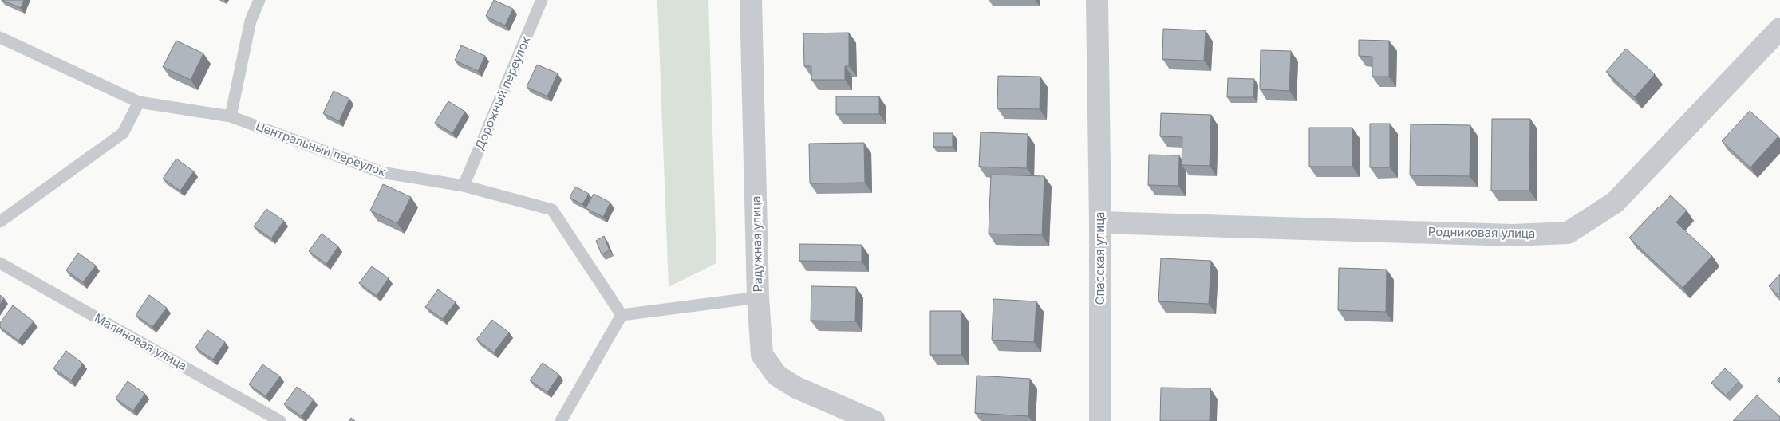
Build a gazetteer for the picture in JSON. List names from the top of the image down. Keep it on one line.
{"streets":{"street":["Родниковая улица","Радужная улица","Спасская улица"],"lane":["Дорожный переулок","Центральный переулок","Малиновая улица"]},"crossings":[["Дорожный переулок","Центральный переулок"],["Родниковая улица","Спасская улица"]]}
